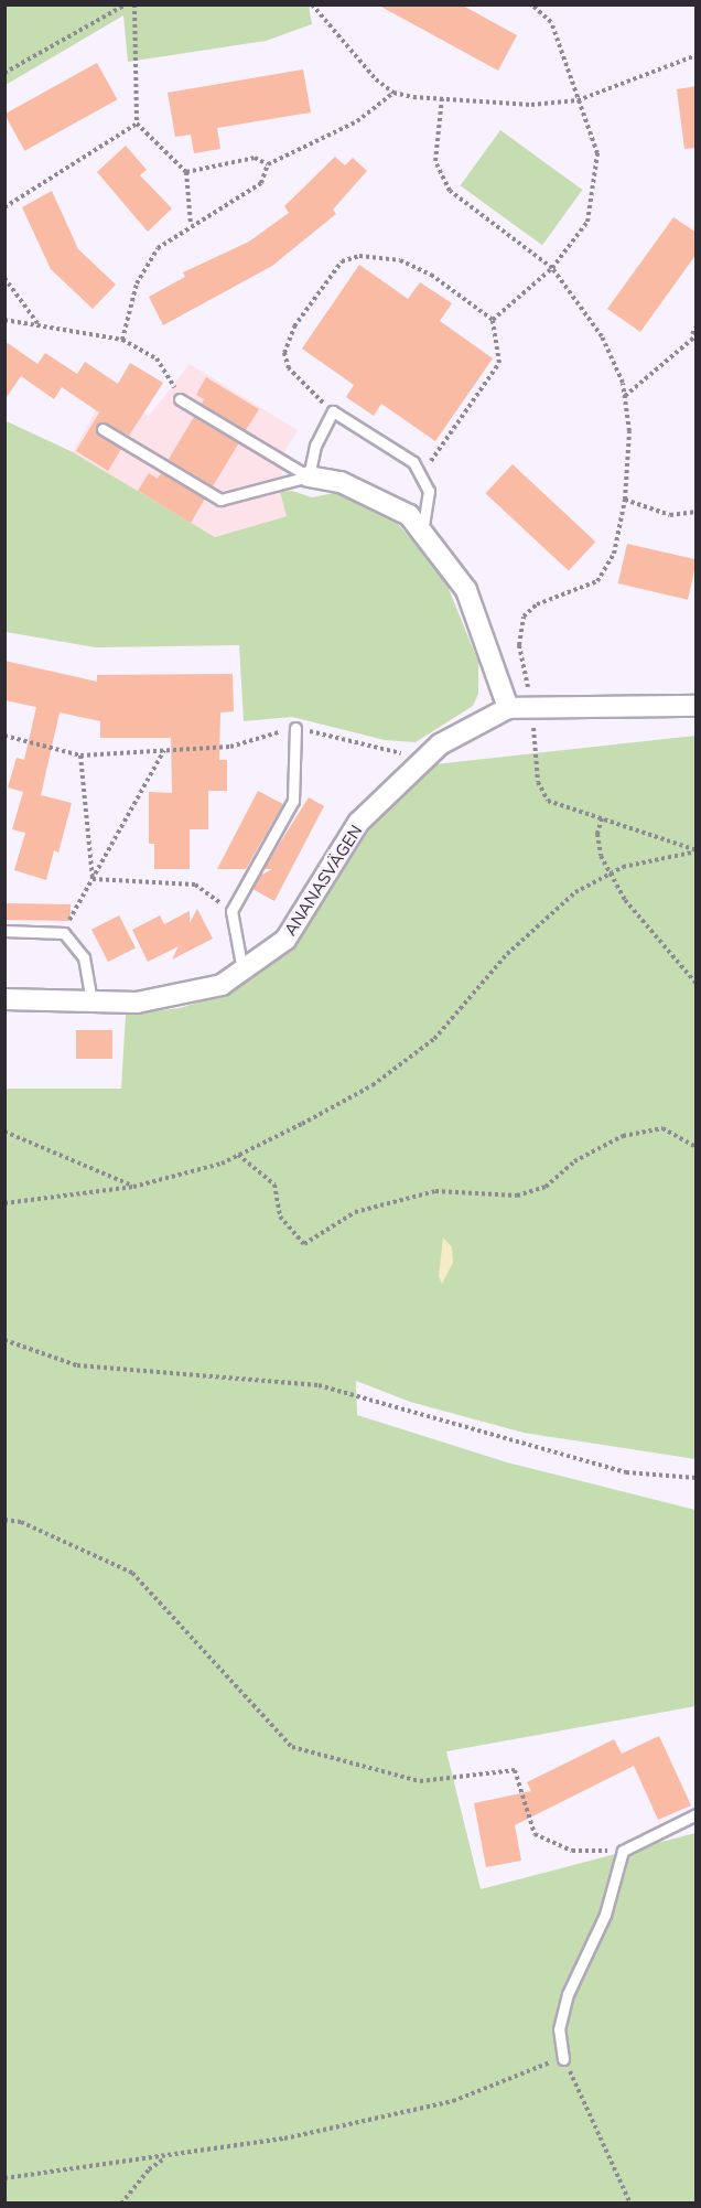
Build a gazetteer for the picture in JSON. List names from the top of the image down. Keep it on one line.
{"streets":{"street":["ANANASVÄGEN"]}}
